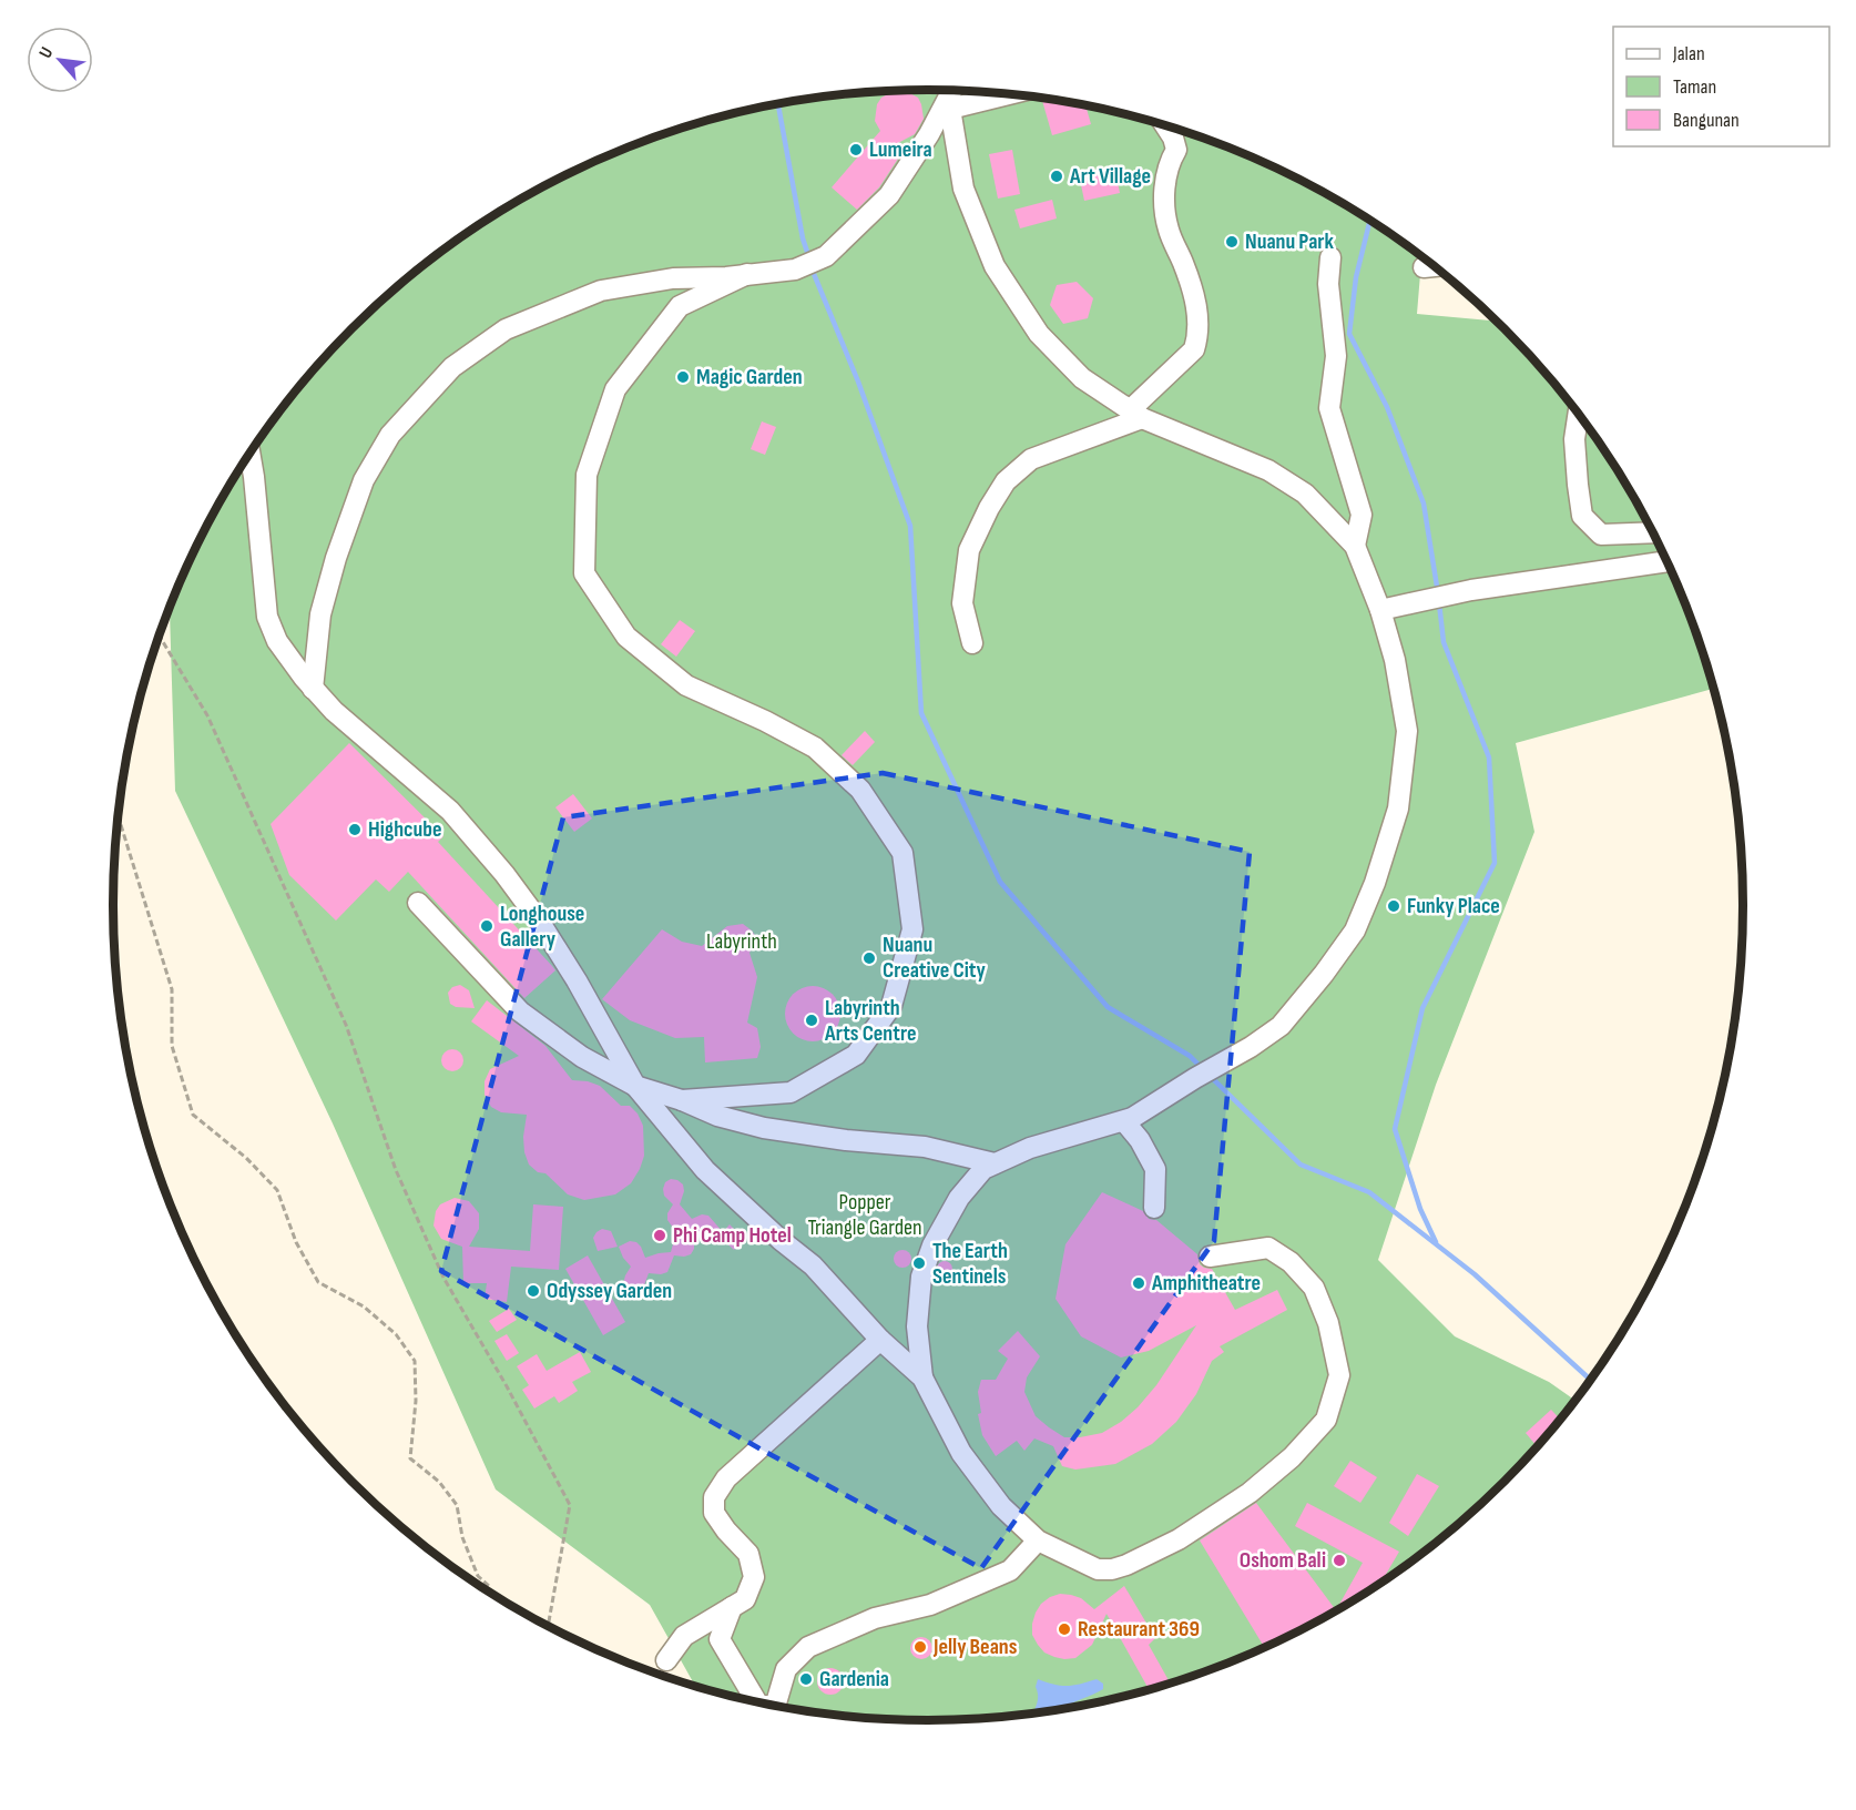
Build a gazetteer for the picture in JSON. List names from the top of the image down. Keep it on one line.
{"parks":["Labyrinth","Popper Triangle Garden"],"places":["Lumeira","Art Village","Nuanu Park","Magic Garden","Highcube","Funky Place","Longhouse Gallery","Nuanu Creative City","Labyrinth Arts Centre","Phi Camp Hotel","The Earth Sentinels","Amphitheatre","Odyssey Garden","Oshom Bali","Restaurant 369","Jelly Beans","Gardenia"],"legend":["Jalan","Taman","Bangunan"],"north":"top left"}
